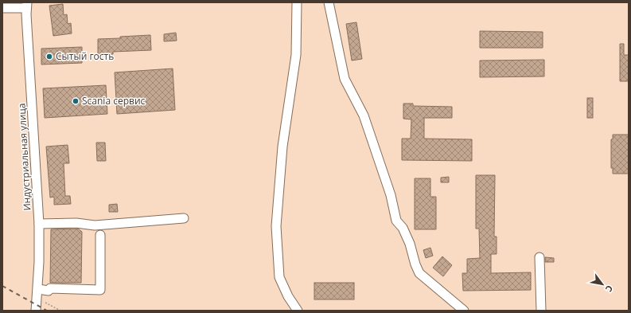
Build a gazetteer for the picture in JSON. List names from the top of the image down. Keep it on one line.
{"streets":{"street":["Индустриальная улица"]},"places":["Сытый гость","Scania сервис"],"north":"bottom right"}
